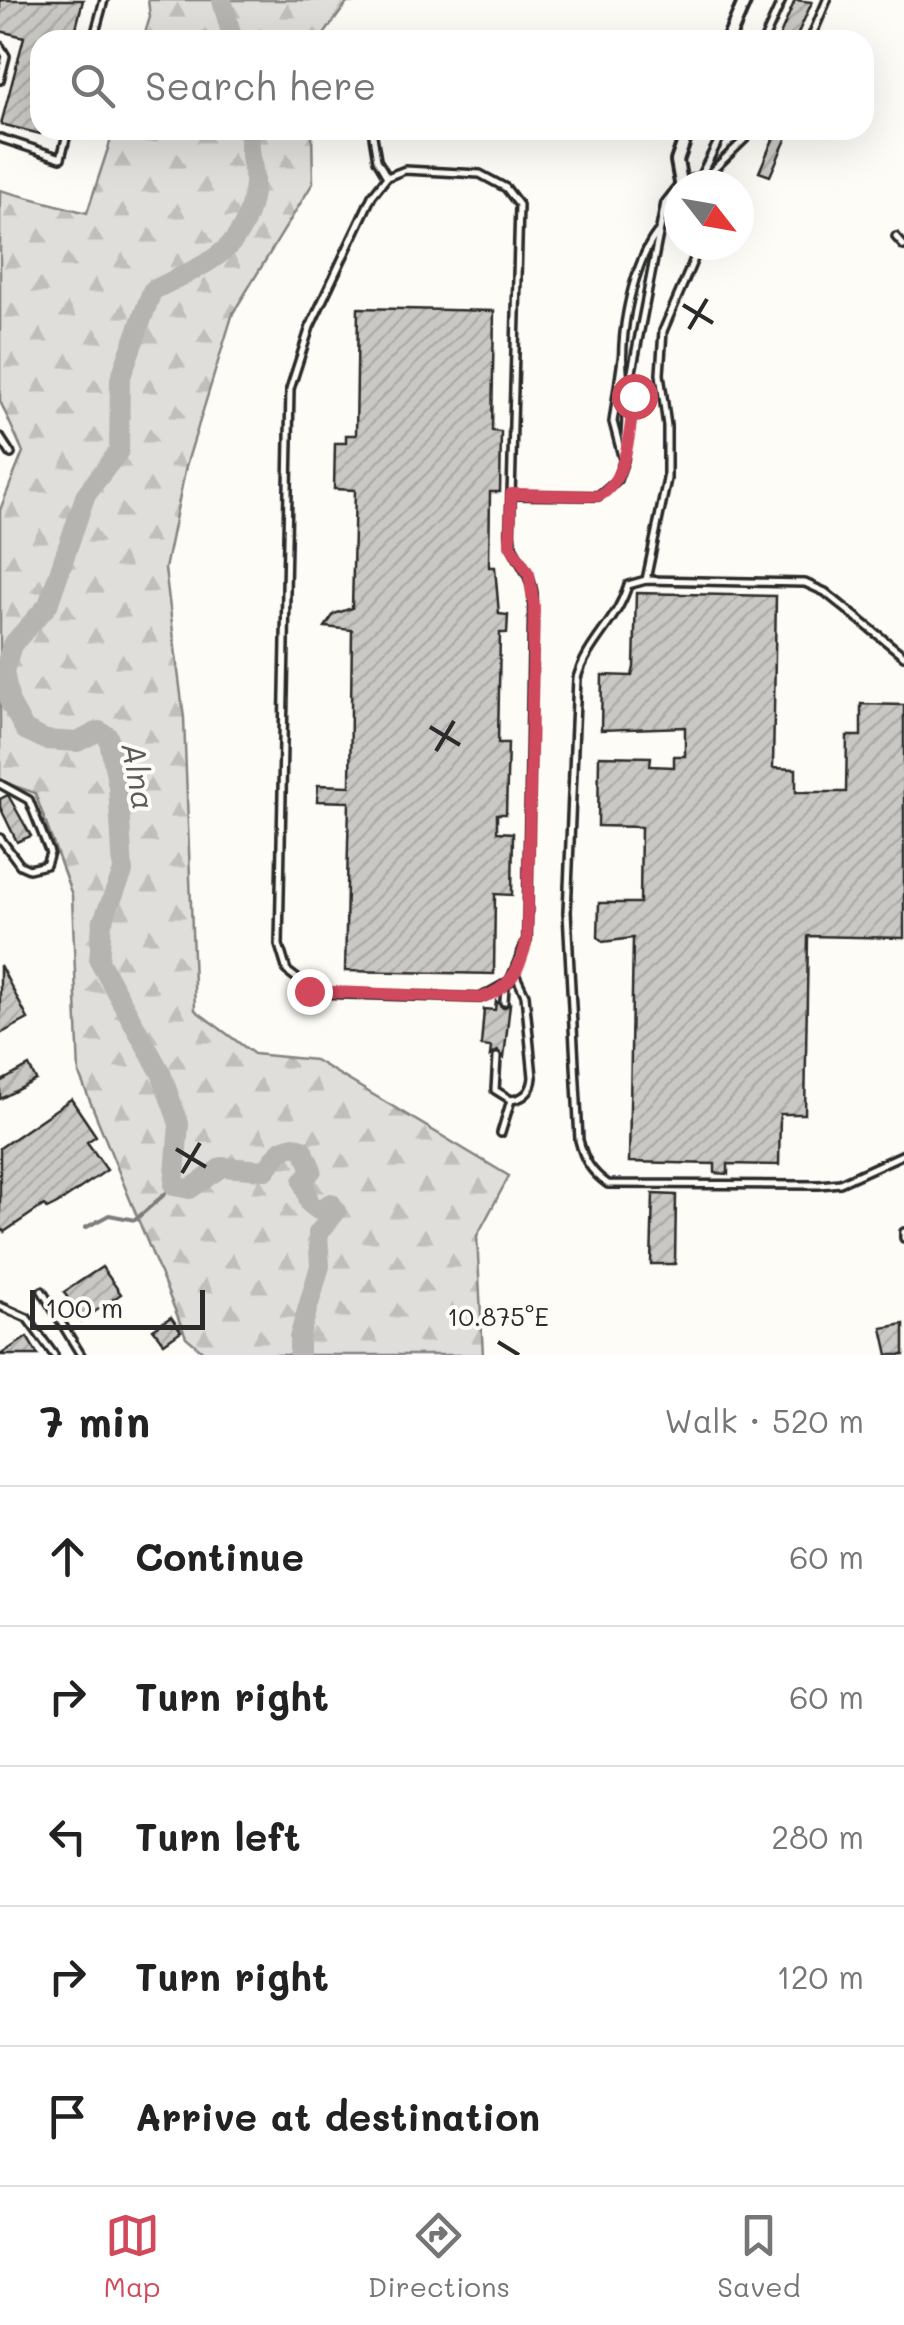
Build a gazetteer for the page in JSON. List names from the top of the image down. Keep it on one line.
{"water":["Alna"],"scale_bar":"100 m","north":"bottom right","page":{"search":"Search here","scale":"100 m","heading":["7 min","Walk · 520 m"],"list":[["Continue","60 m"],["Turn right","60 m"],["Turn left","280 m"],["Turn right","120 m"],"Arrive at destination"],"nav":["Map","Directions","Saved"]},"coordinates":["10.875°E"]}
